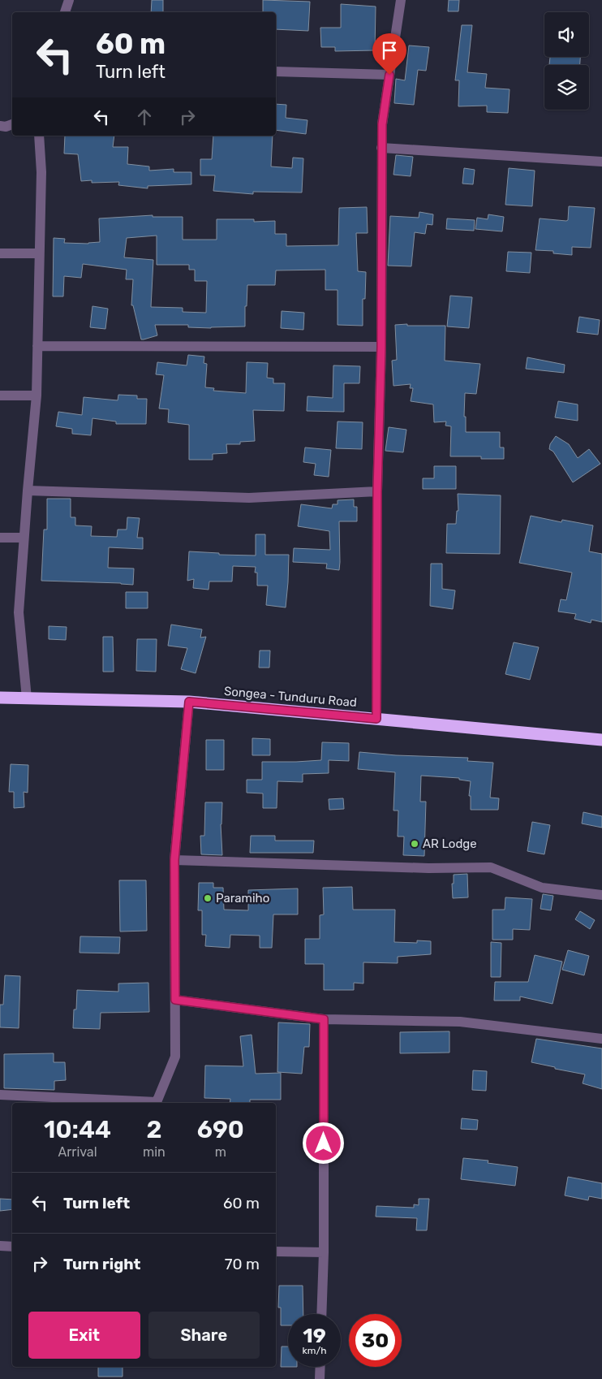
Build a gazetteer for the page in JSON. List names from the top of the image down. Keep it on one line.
{"streets":{"highway":["Songea - Tunduru Road"]},"places":["AR Lodge","Paramiho"],"page":{"turn":["60 m","Turn left"],"eta":["10:44","Arrival","2","min","690","m"],"list":[{"name":"Turn left","value":"60 m"},{"name":"Turn right","value":"70 m"}],"buttons":["Exit","Share"],"speed":"19 km/h","limit":"30"}}
